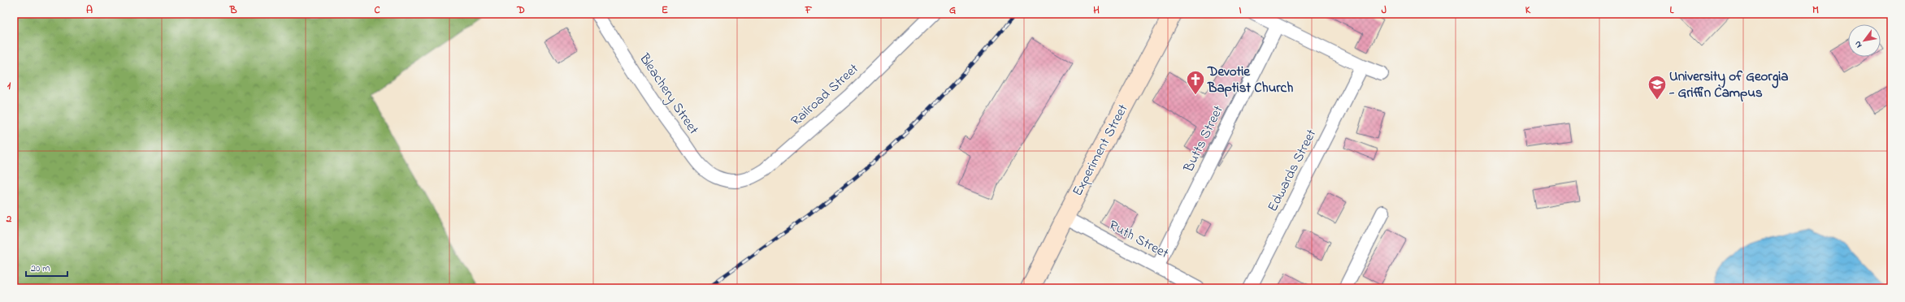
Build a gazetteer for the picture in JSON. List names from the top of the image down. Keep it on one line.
{"streets":{"main road":["Experiment Street"],"street":["Bleachery Street","Railroad Street","Butts Street","Edwards Street","Ruth Street"]},"crossings":[["Bleachery Street","Railroad Street"],["Butts Street","Ruth Street"],["Experiment Street","Ruth Street"]],"places":{"church":["Devotie Baptist Church"],"school or university":["University of Georgia - Griffin Campus"]},"scale_bar":"20 m","north":"bottom left","grid":{"columns":["A","B","C","D","E","F","G","H","I","J","K","L","M"],"rows":["1","2"]}}
